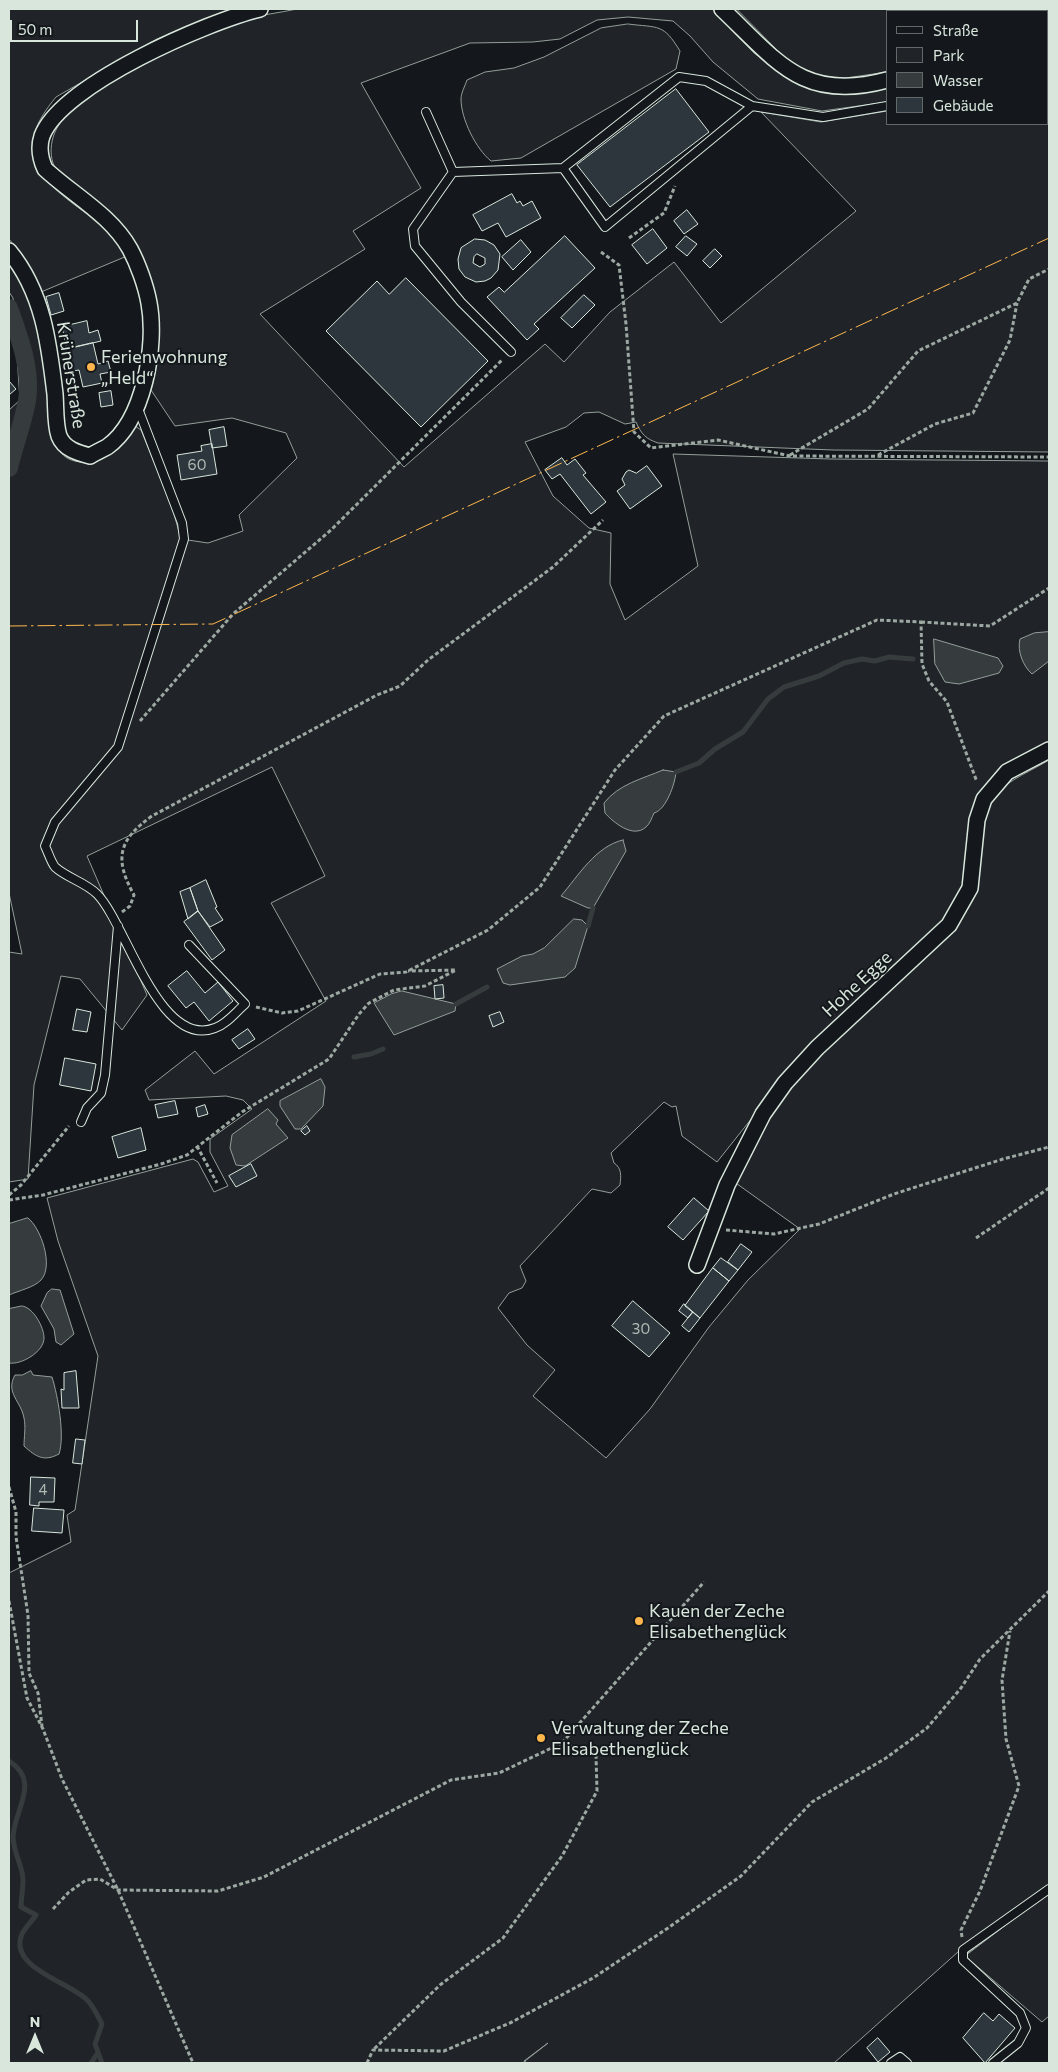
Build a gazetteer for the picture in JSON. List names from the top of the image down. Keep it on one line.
{"streets":{"street":["Krünerstraße","Hohe Egge"]},"places":["Ferienwohnung „Held“","Kauen der Zeche Elisabethenglück","Verwaltung der Zeche Elisabethenglück"],"house_numbers":["60","30","4"],"legend":["Straße","Park","Wasser","Gebäude"],"scale_bar":"50 m","north":"top"}
